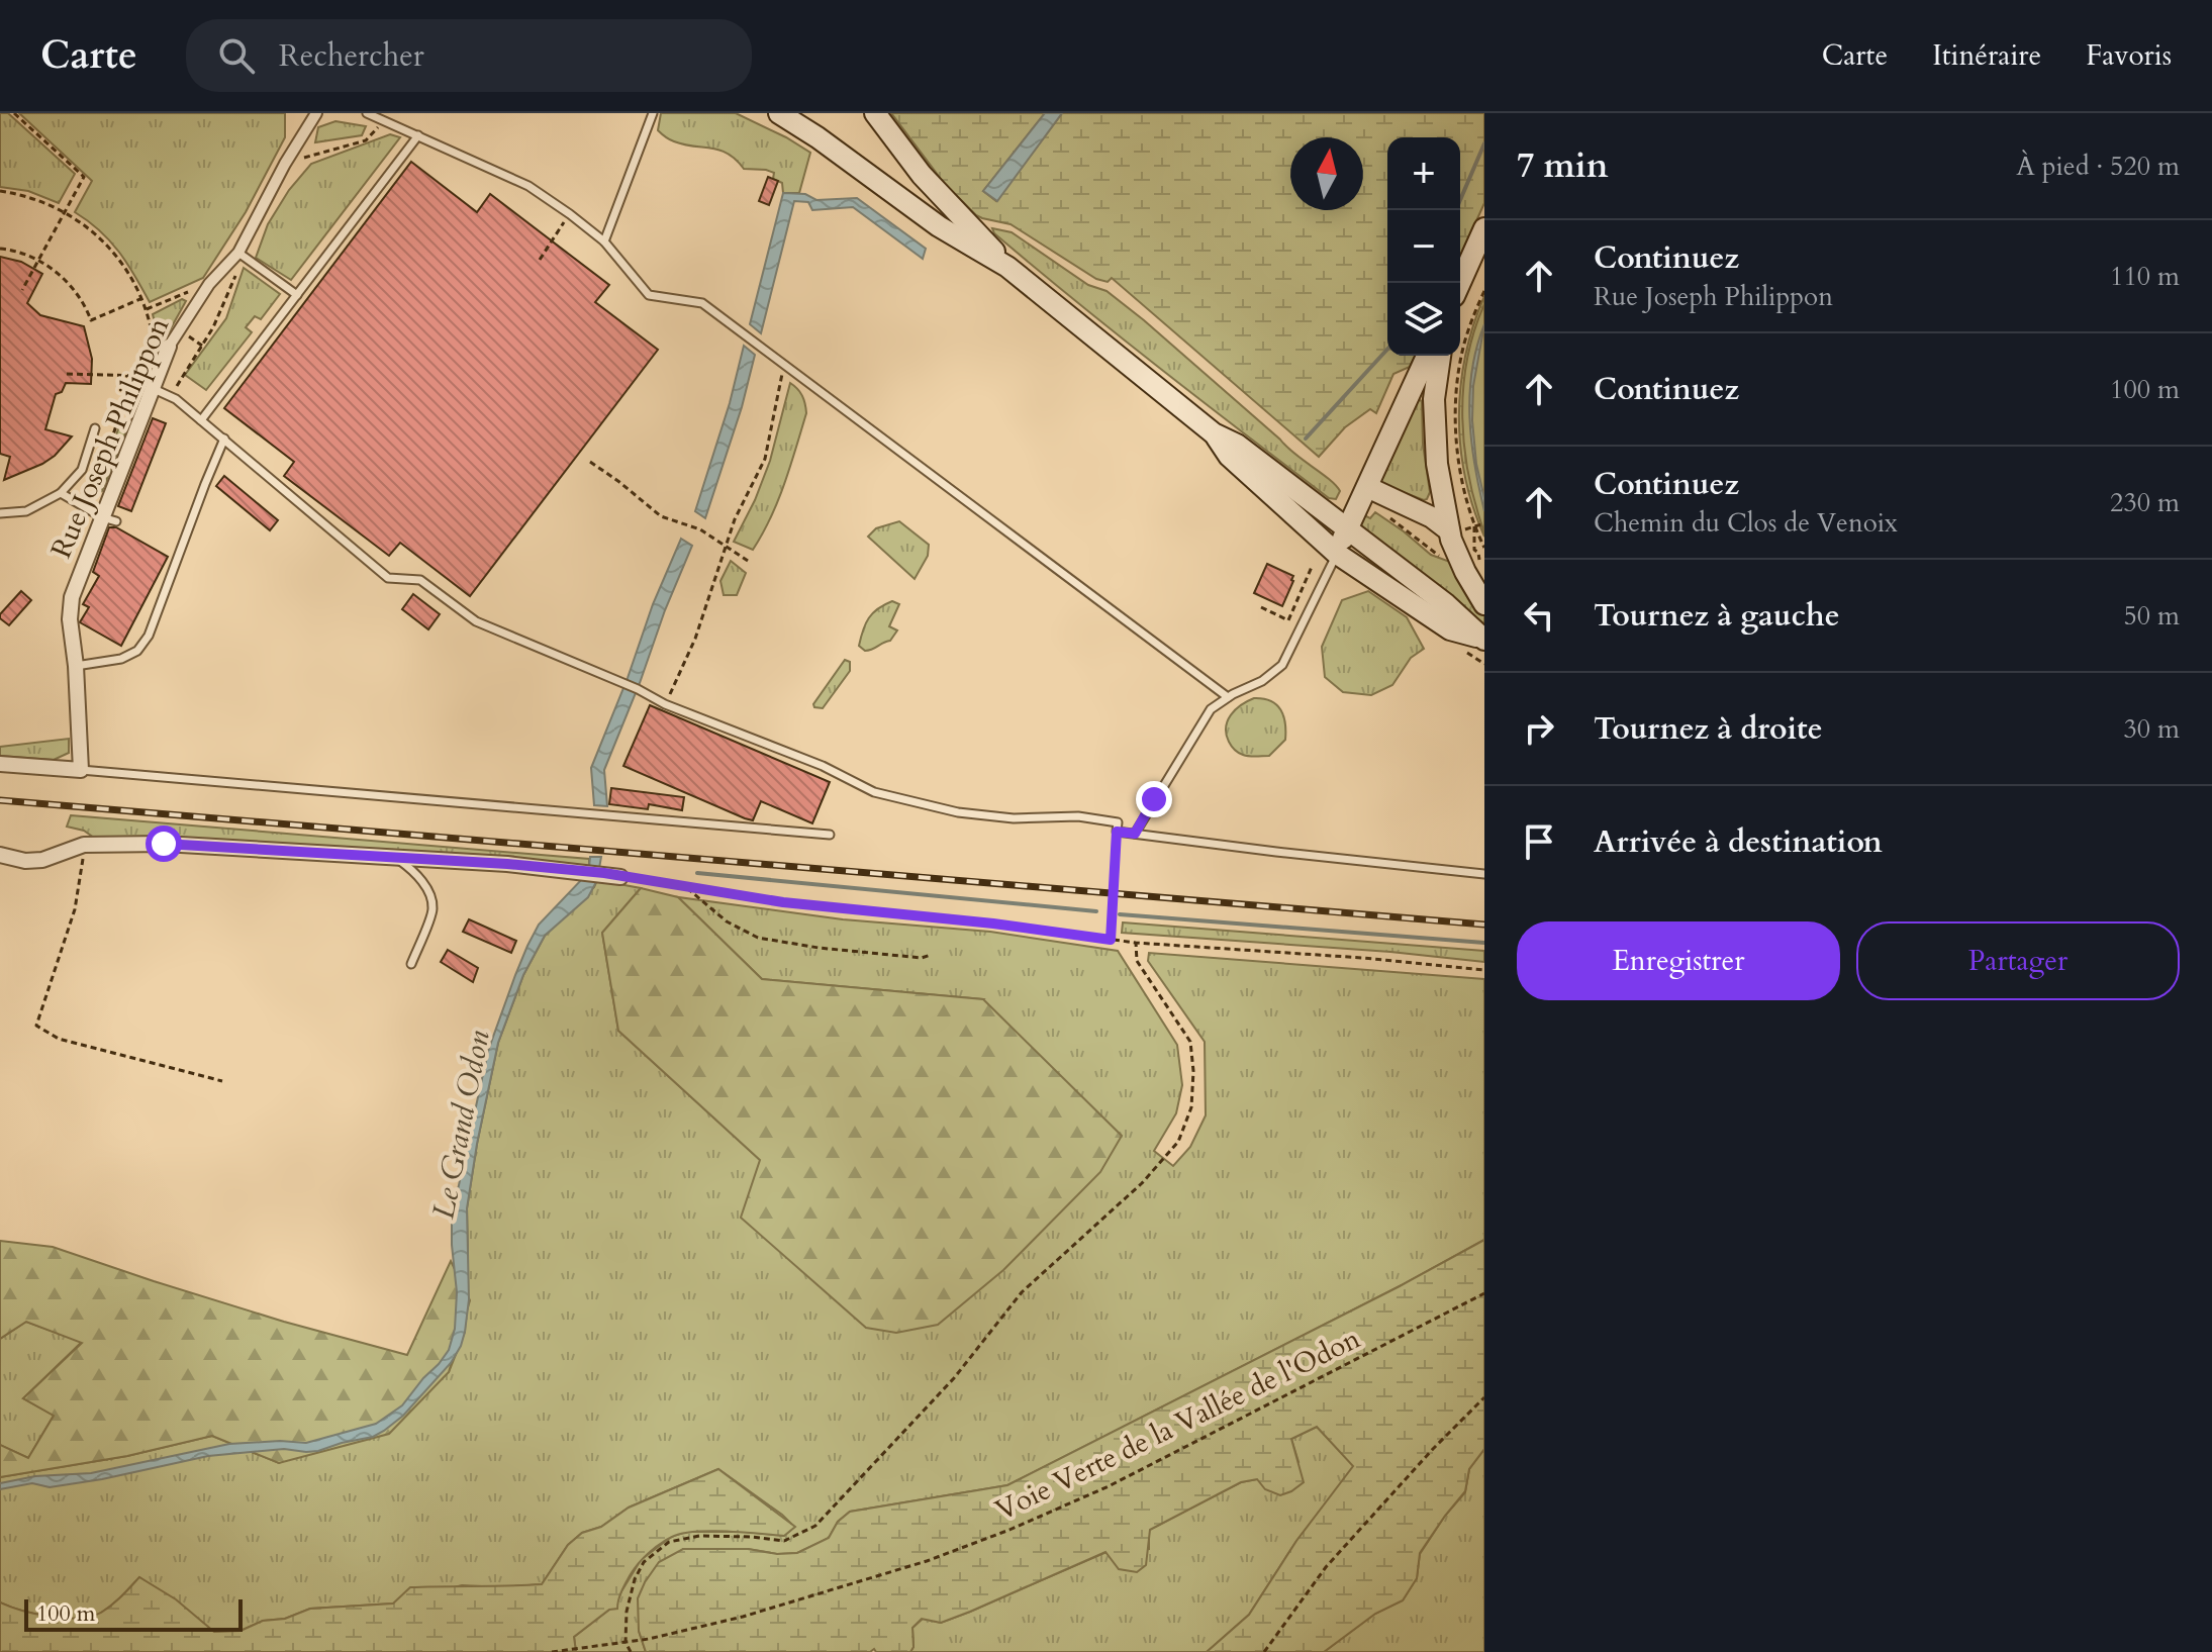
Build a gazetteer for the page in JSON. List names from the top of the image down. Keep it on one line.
{"streets":{"street":["Rue Joseph Philippon"],"path":["Voie Verte de la Vallée de l'Odon"]},"water":["Le Grand Odon"],"scale_bar":"100 m","north":"top","page":{"header":"Carte","search":"Rechercher","nav":["Carte","Itinéraire","Favoris"],"heading":["7 min","À pied · 520 m"],"map_buttons":["+","−"],"list":[["Continuez","Rue Joseph Philippon","110 m"],["Continuez","100 m"],["Continuez","Chemin du Clos de Venoix","230 m"],["Tournez à gauche","50 m"],["Tournez à droite","30 m"],"Arrivée à destination"],"buttons":["Enregistrer","Partager"],"scale":"100 m"}}
